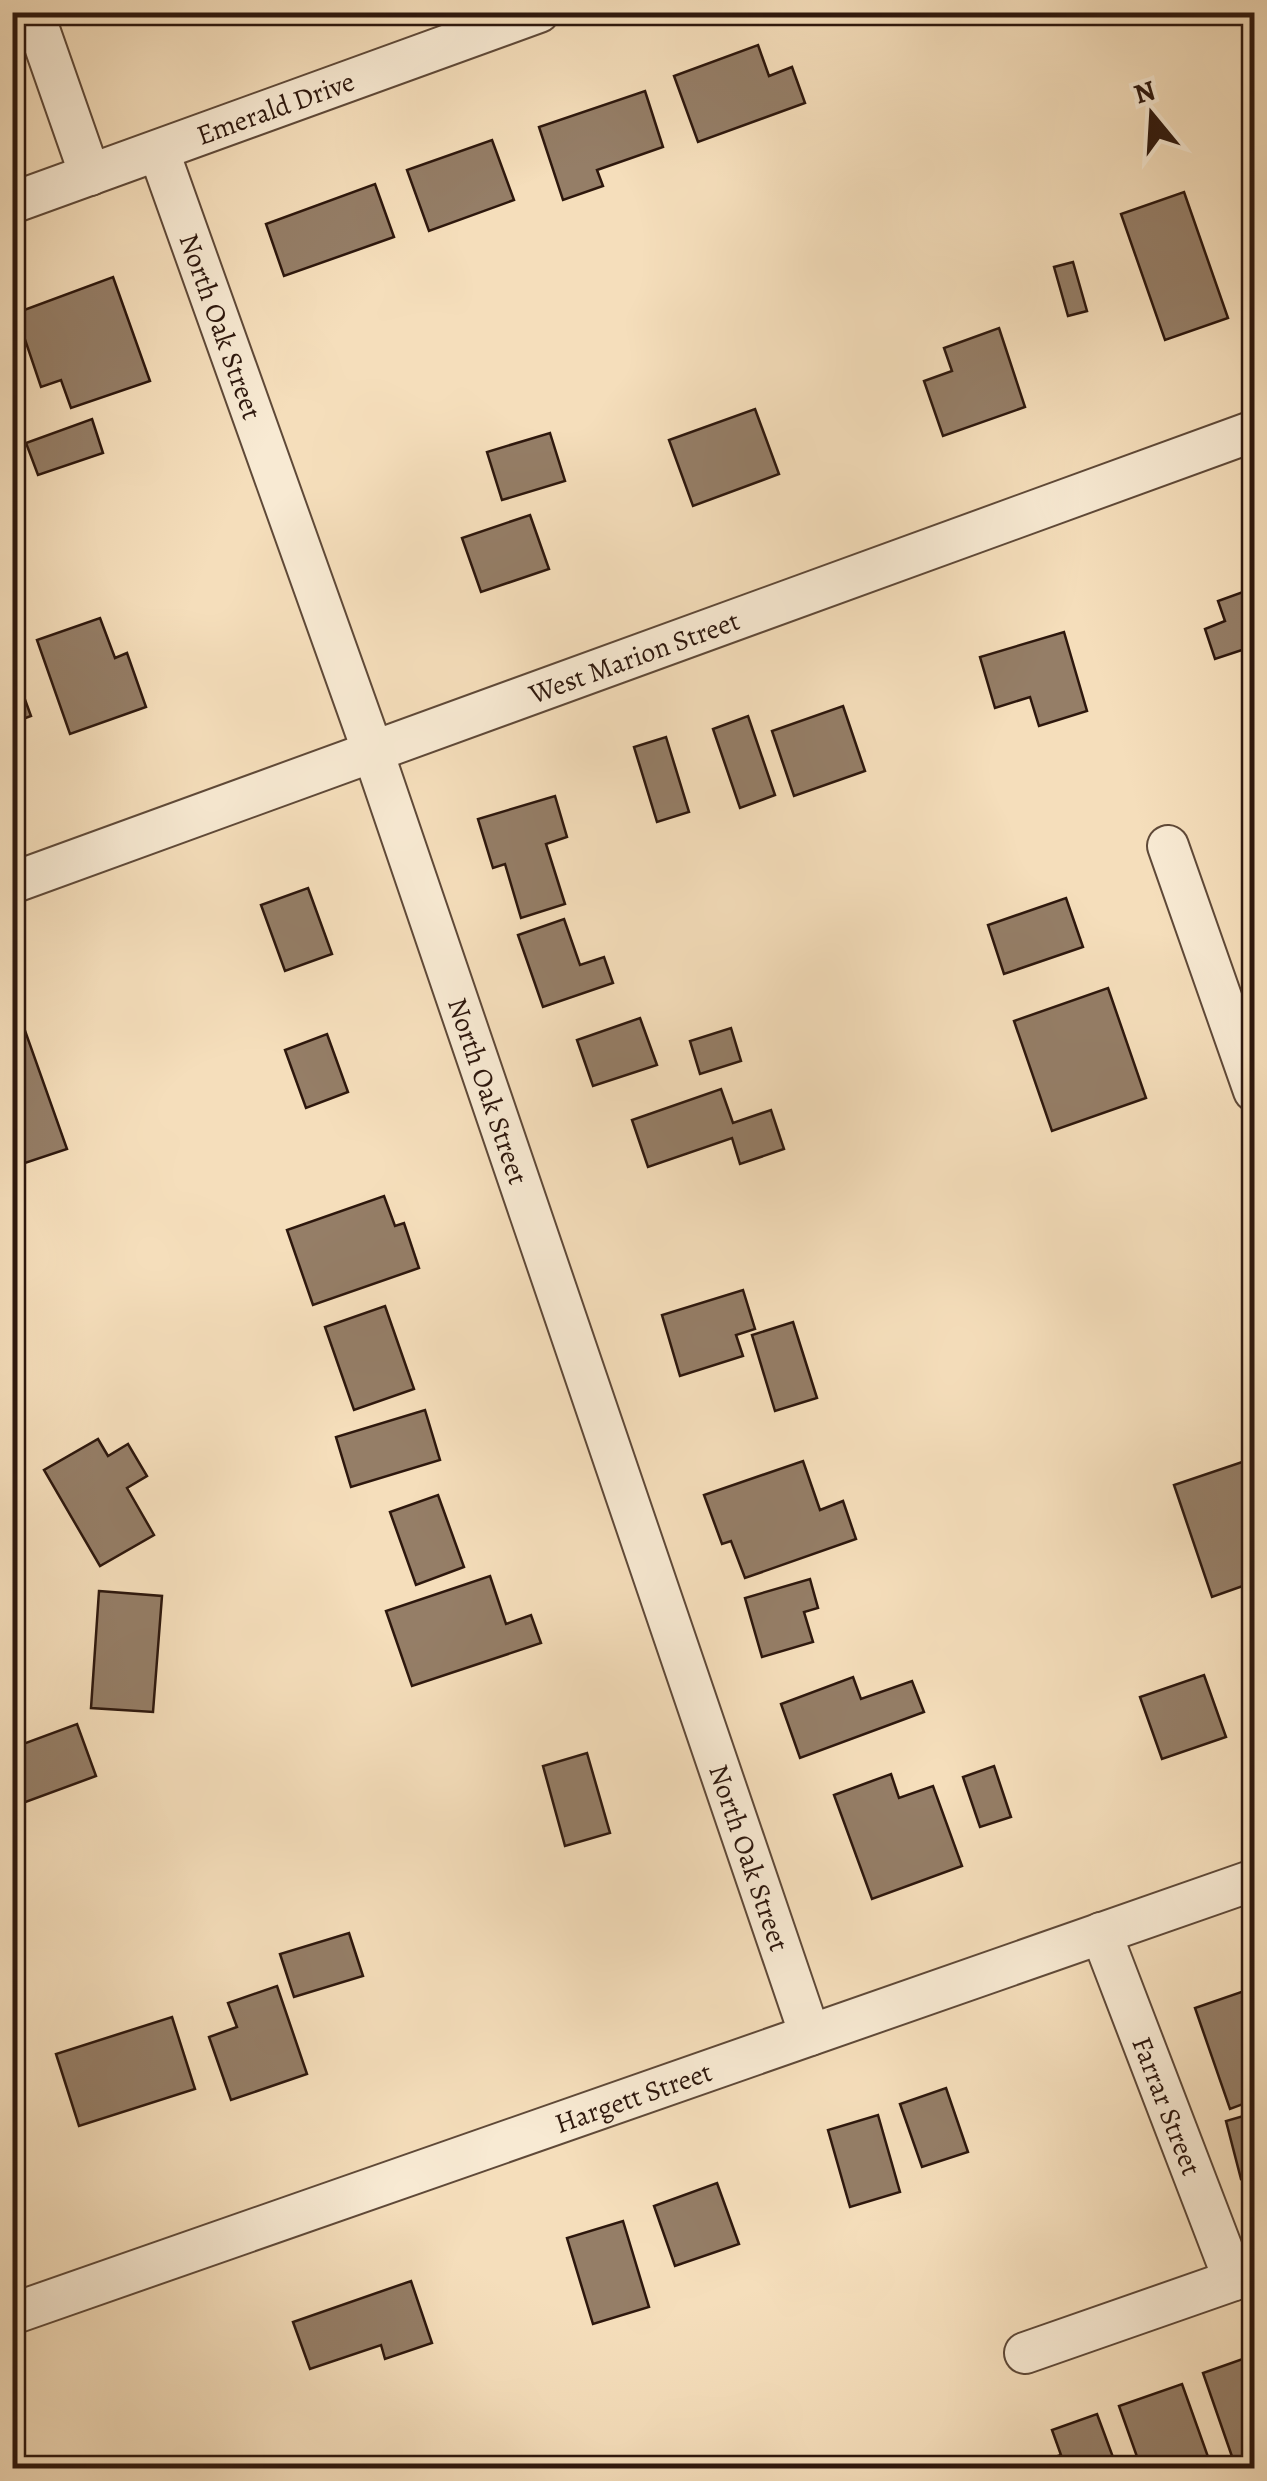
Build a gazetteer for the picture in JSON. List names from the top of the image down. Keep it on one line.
{"streets":{"street":["Emerald Drive","North Oak Street","West Marion Street","Hargett Street","Farrar Street"]},"crossings":[["Emerald Drive","North Oak Street"],["North Oak Street","West Marion Street"],["North Oak Street","Hargett Street"],["Hargett Street","Farrar Street"]],"north":"top"}
